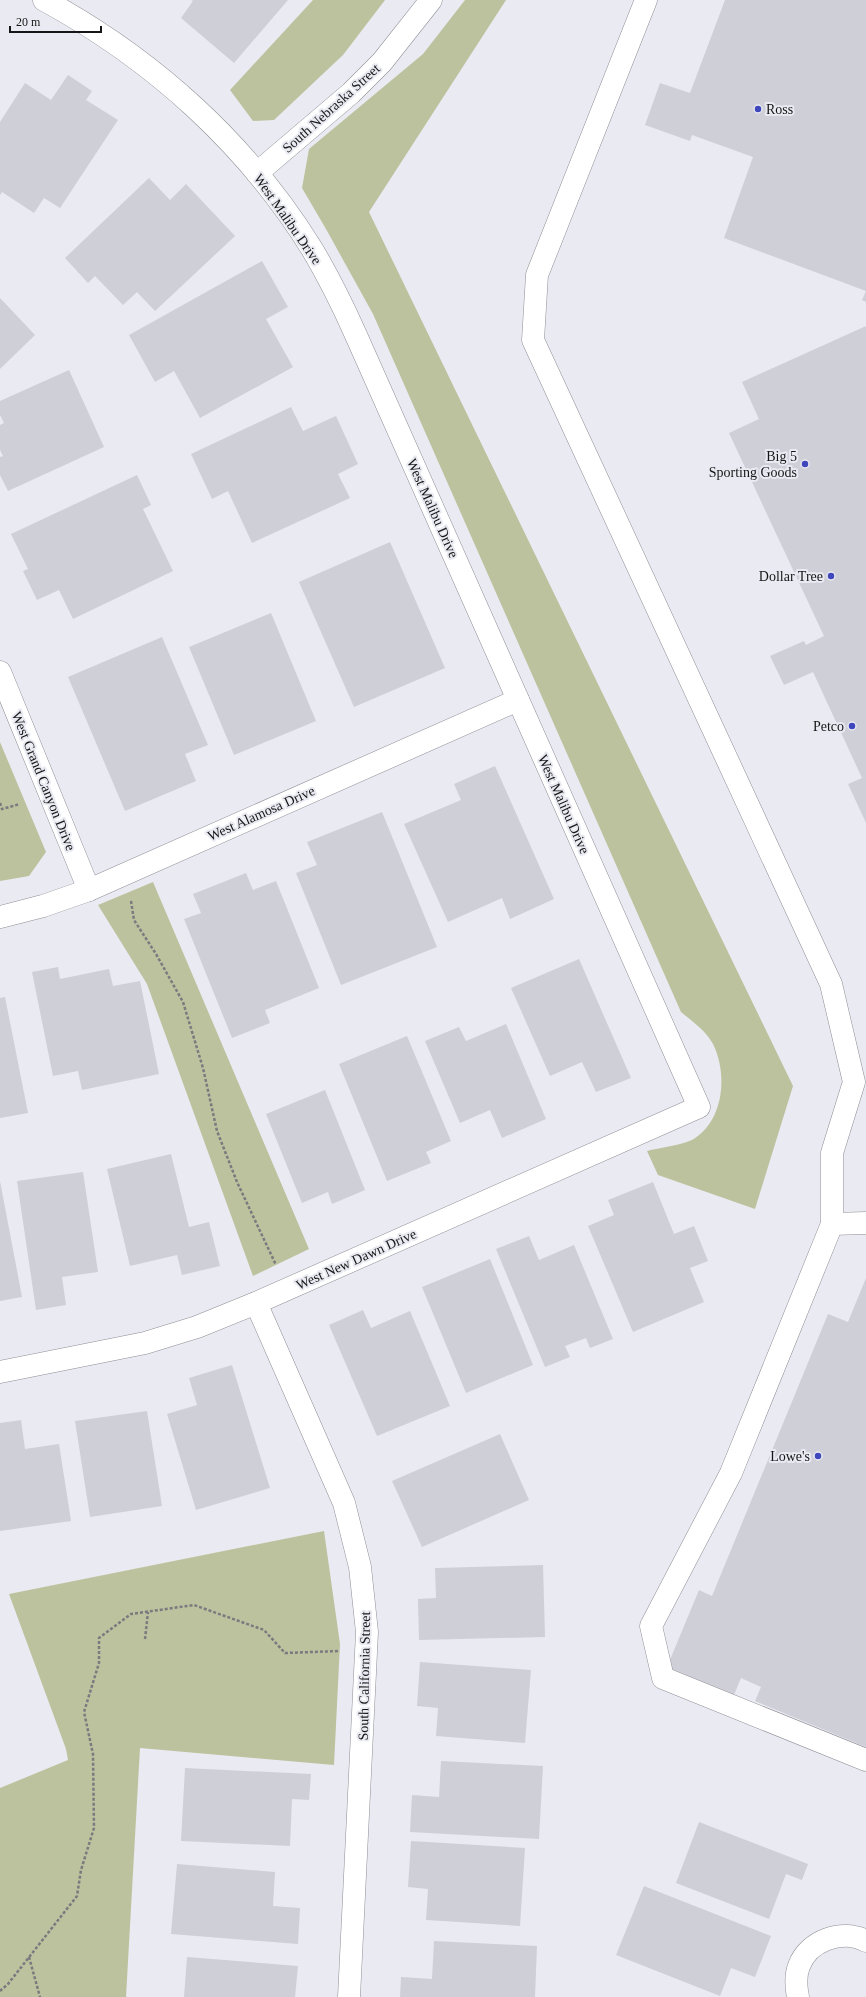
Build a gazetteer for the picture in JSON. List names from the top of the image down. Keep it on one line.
{"streets":{"street":["South Nebraska Street","West Malibu Drive","West Grand Canyon Drive","West Alamosa Drive","West New Dawn Drive","South California Street"]},"crossings":[["South Nebraska Street","West Malibu Drive"],["West Malibu Drive","West Alamosa Drive"],["West Malibu Drive","West New Dawn Drive"],["West Grand Canyon Drive","West Alamosa Drive"],["West New Dawn Drive","South California Street"]],"places":["Ross","Big 5 Sporting Goods","Dollar Tree","Petco","Lowe's"],"scale_bar":"20 m"}
